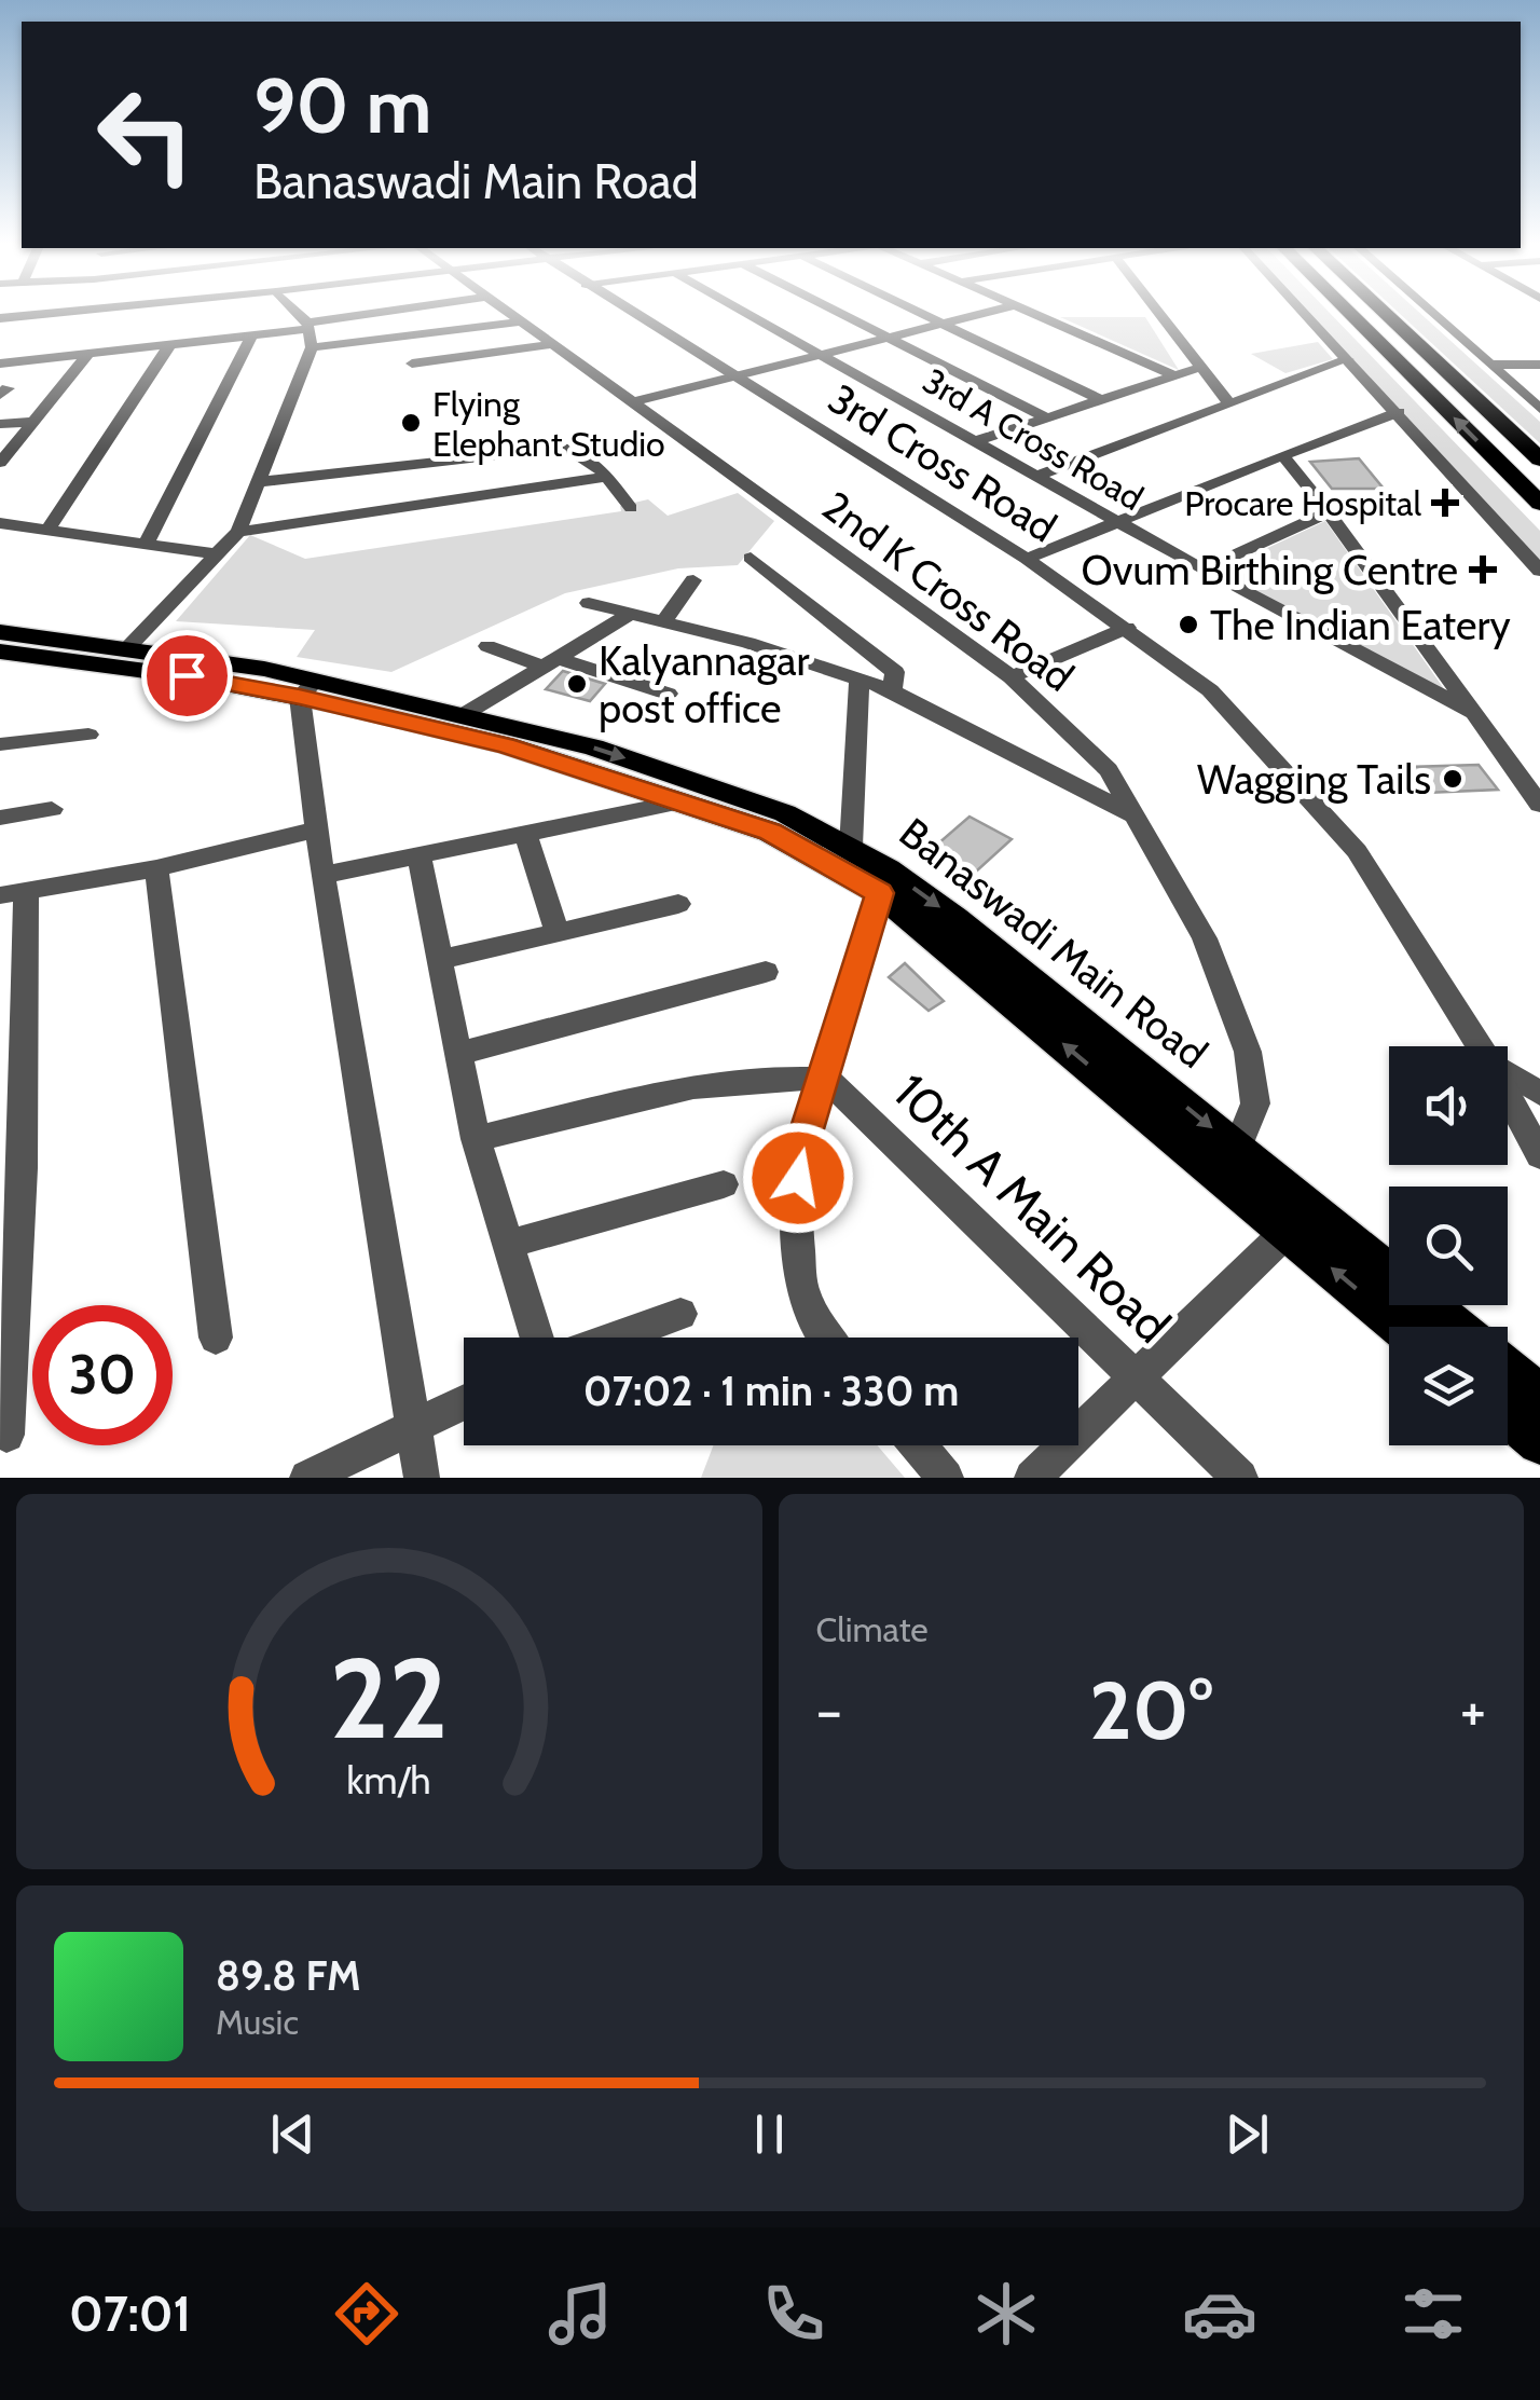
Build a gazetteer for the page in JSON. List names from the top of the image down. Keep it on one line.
{"streets":{"main road":["Banaswadi Main Road"],"street":["3rd A Cross Road","3rd Cross Road","2nd K Cross Road","10th A Main Road"]},"crossings":[["2nd K Cross Road","Banaswadi Main Road"]],"places":{"other":["Flying Elephant Studio","The Indian Eatery","Kalyannagar post office","Wagging Tails"],"health":["Procare Hospital","Ovum Birthing Centre"]},"page":{"turn":["90 m","Banaswadi Main Road"],"limit":"30","trip":"07:02 · 1 min · 330 m","tile":"Climate","heat":["−","20°","+"],"song":["89.8 FM","Music"],"tabs":"07:01","gauge":["22","km/h"]}}
